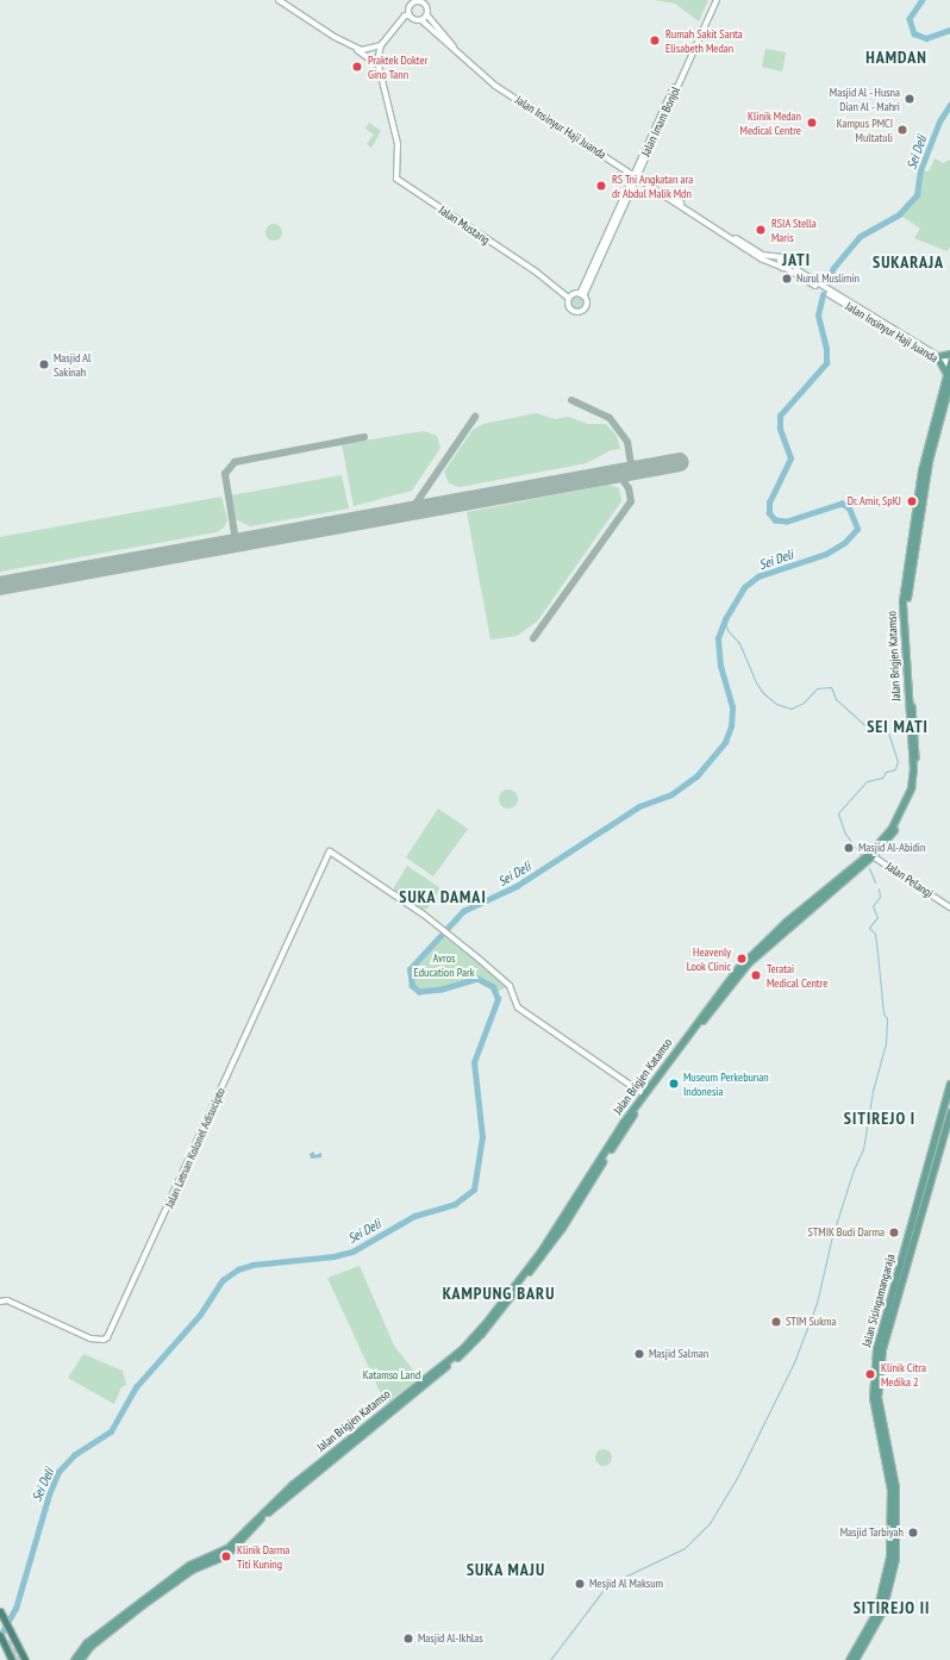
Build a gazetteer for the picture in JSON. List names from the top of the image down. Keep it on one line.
{"streets":{"main road":["Jalan Imam Bonjol","Jalan Insinyur Haji Juanda","Jalan Mustang","Jalan Brigjen Katamso","Jalan Pelangi","Jalan Letnan Kolonel Adisucipto","Jalan Sisingamangaraja"]},"crossings":[["Jalan Imam Bonjol","Jalan Insinyur Haji Juanda"],["Jalan Imam Bonjol","Jalan Mustang"],["Jalan Insinyur Haji Juanda","Jalan Brigjen Katamso"],["Jalan Brigjen Katamso","Jalan Pelangi"],["Jalan Brigjen Katamso","Jalan Letnan Kolonel Adisucipto"]],"districts":["HAMDAN","JATI","SUKARAJA","SEI MATI","SUKA DAMAI","SITIREJO I","KAMPUNG BARU","SUKA MAJU","SITIREJO II"],"water":["Sei Deli"],"parks":["Avros Education Park","Katamso Land"],"places":["Rumah Sakit Santa Elisabeth Medan","Praktek Dokter Gino Tann","Masjid Al - Husna Dian Al - Mahri","Klinik Medan Medical Centre","Kampus PMCI Multatuli","RS Tni Angkatan ara dr Abdul Malik Mdn","RSIA Stella Maris","Nurul Muslimin","Masjid Al Sakinah","Dr. Amir, SpKJ","Masjid Al-Abidin","Heavenly Look Clinic","Teratai Medical Centre","Museum Perkebunan Indonesia","STMIK Budi Darma","STIM Sukma","Masjid Salman","Klinik Citra Medika 2","Masjid Tarbiyah","Klinik Darma Titi Kuning","Mesjid Al Maksum","Masjid Al-Ikhlas"]}
